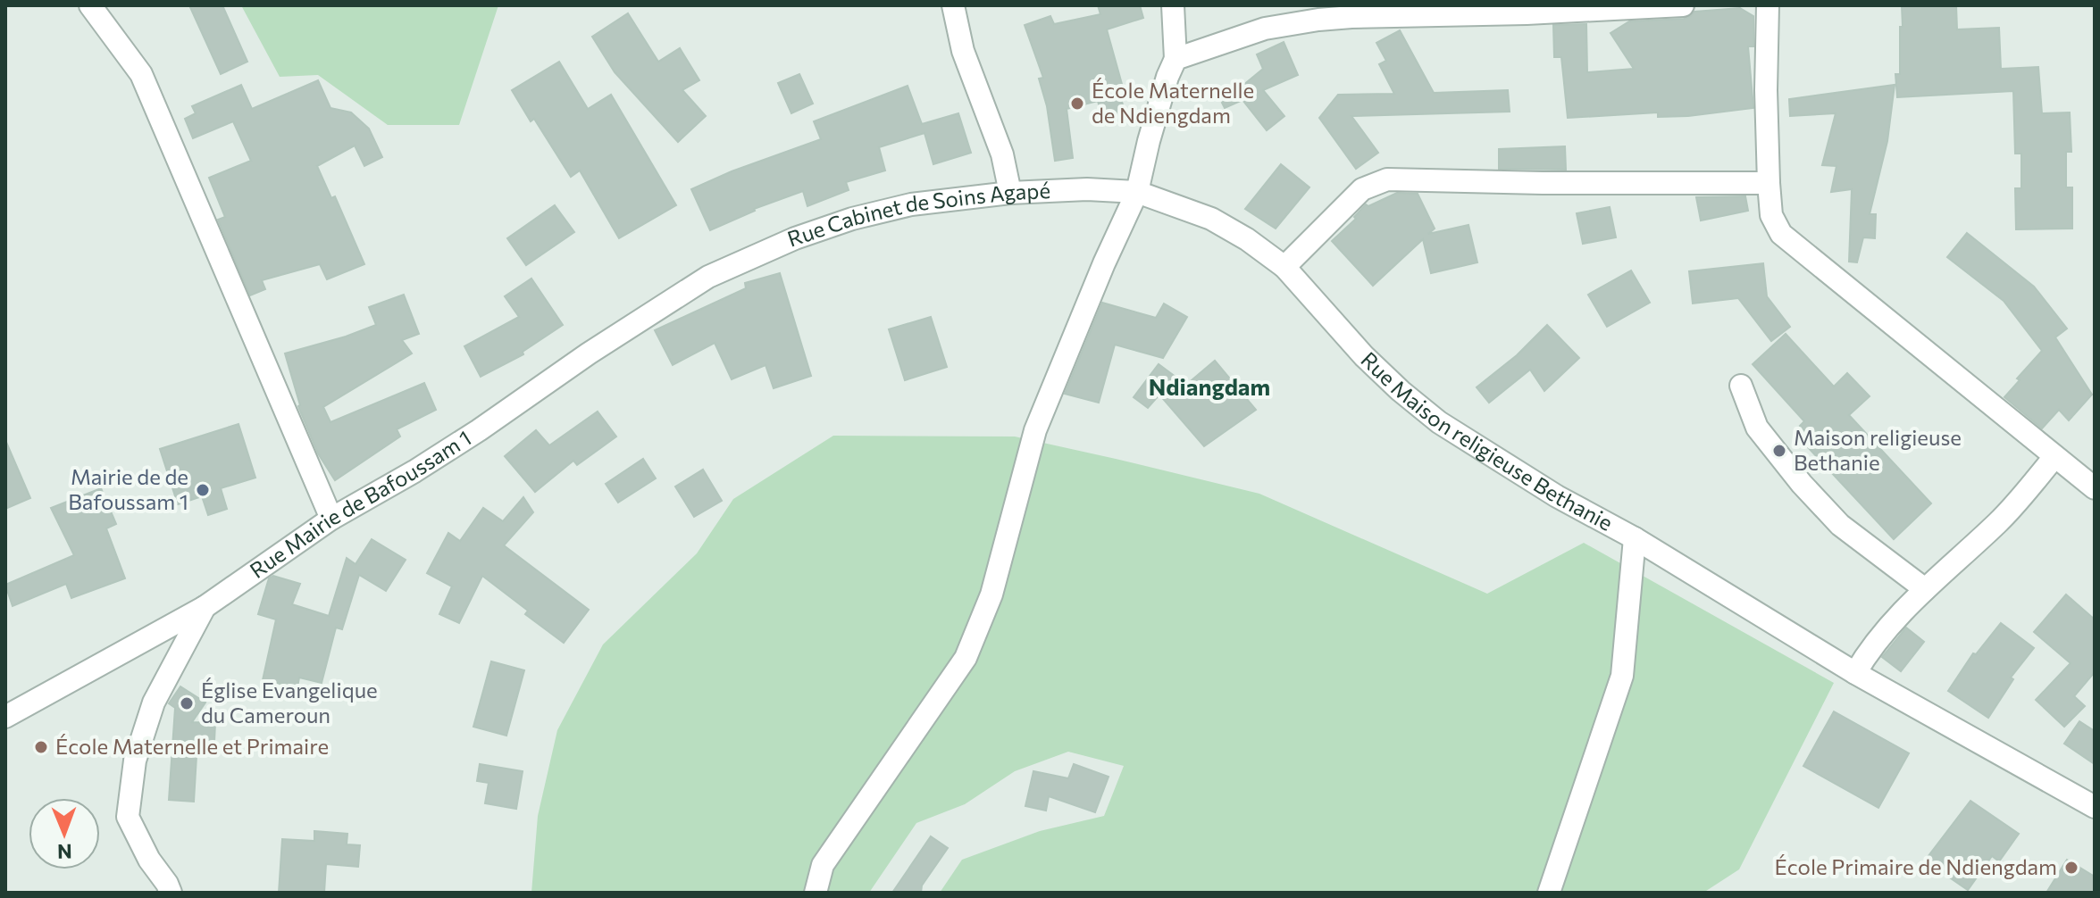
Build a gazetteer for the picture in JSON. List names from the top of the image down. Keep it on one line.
{"streets":{"street":["Rue Cabinet de Soins Agapé","Rue Maison religieuse Bethanie","Rue Mairie de Bafoussam 1"]},"crossings":[["Rue Cabinet de Soins Agapé","Rue Maison religieuse Bethanie"],["Rue Cabinet de Soins Agapé","Rue Mairie de Bafoussam 1"]],"districts":["Ndiangdam"],"places":["École Maternelle de Ndiengdam","Maison religieuse Bethanie","Mairie de de Bafoussam 1","Église Evangelique du Cameroun","École Maternelle et Primaire","École Primaire de Ndiengdam"],"north":"bottom"}
